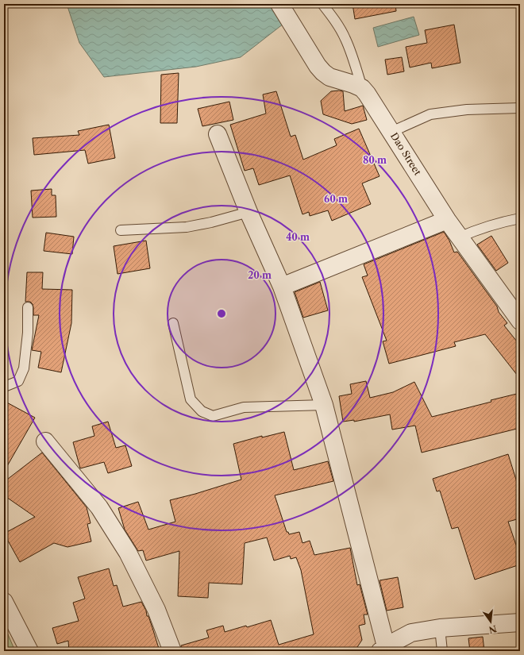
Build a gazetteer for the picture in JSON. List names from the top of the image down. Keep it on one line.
{"streets":{"street":["Dao Street"]},"north":"bottom","rings":["80 m","60 m","40 m","20 m"]}
